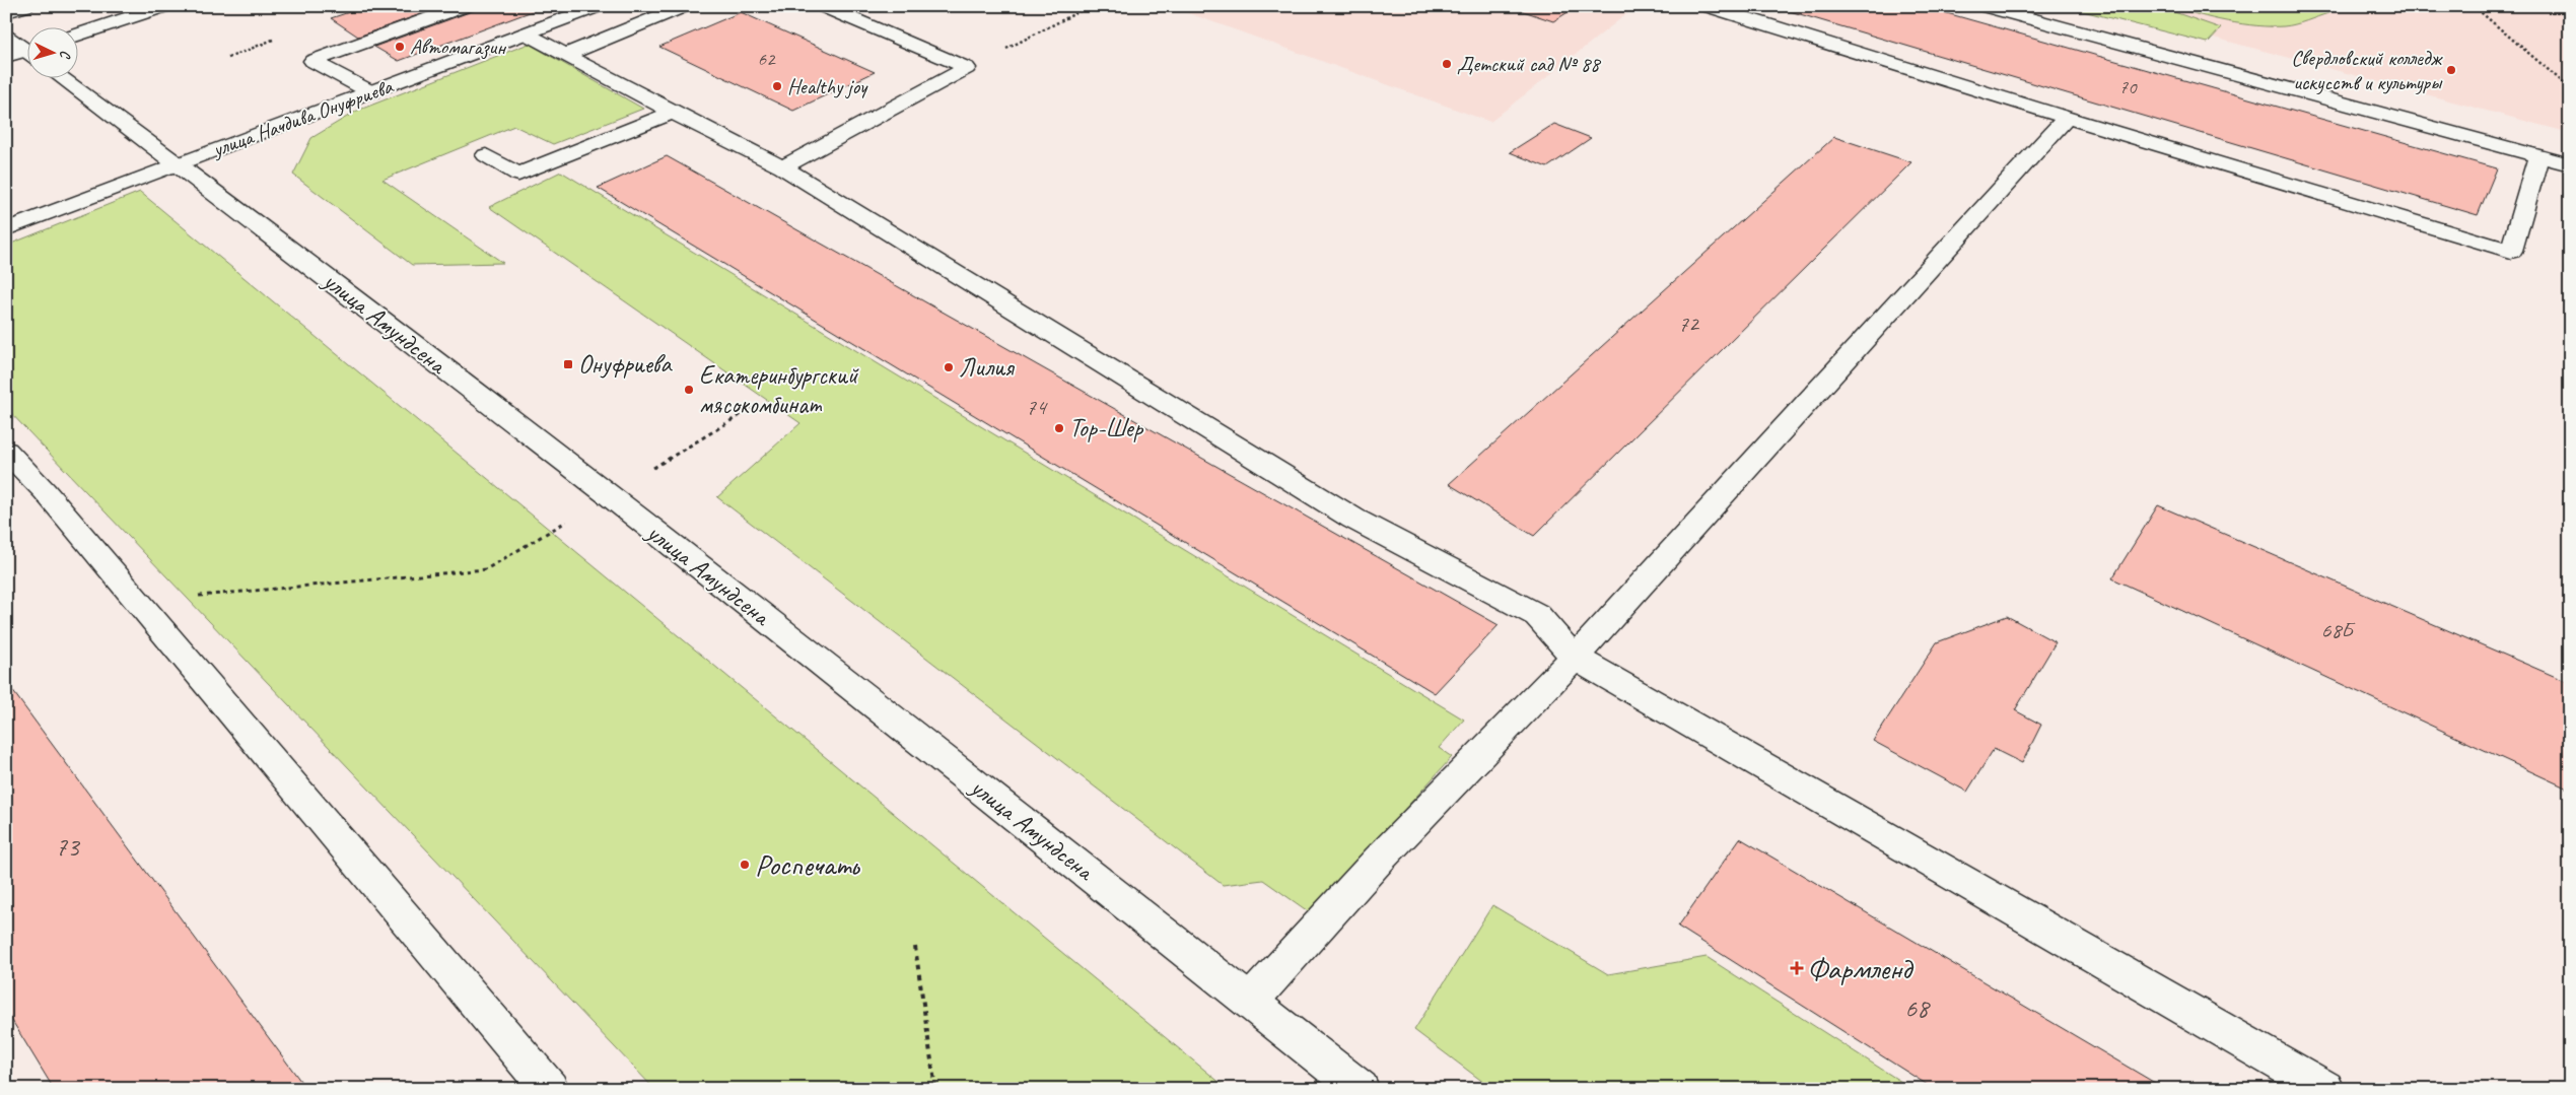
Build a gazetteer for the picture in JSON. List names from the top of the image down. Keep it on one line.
{"streets":{"main road":["улица Начдива Онуфриева","улица Амундсена"]},"crossings":[["улица Начдива Онуфриева","улица Амундсена"]],"places":{"other":["Автомагазин","Детский сад № 88","Свердловский колледж искусств и культуры","Healthy joy","Лилия","Екатеринбургский мясокомбинат","Тор-Шер","Роспечать"],"transit":["Онуфриева"],"health":["Фармленд"]},"house_numbers":["62","70","72","74","68Б","73","68"],"north":"right"}
